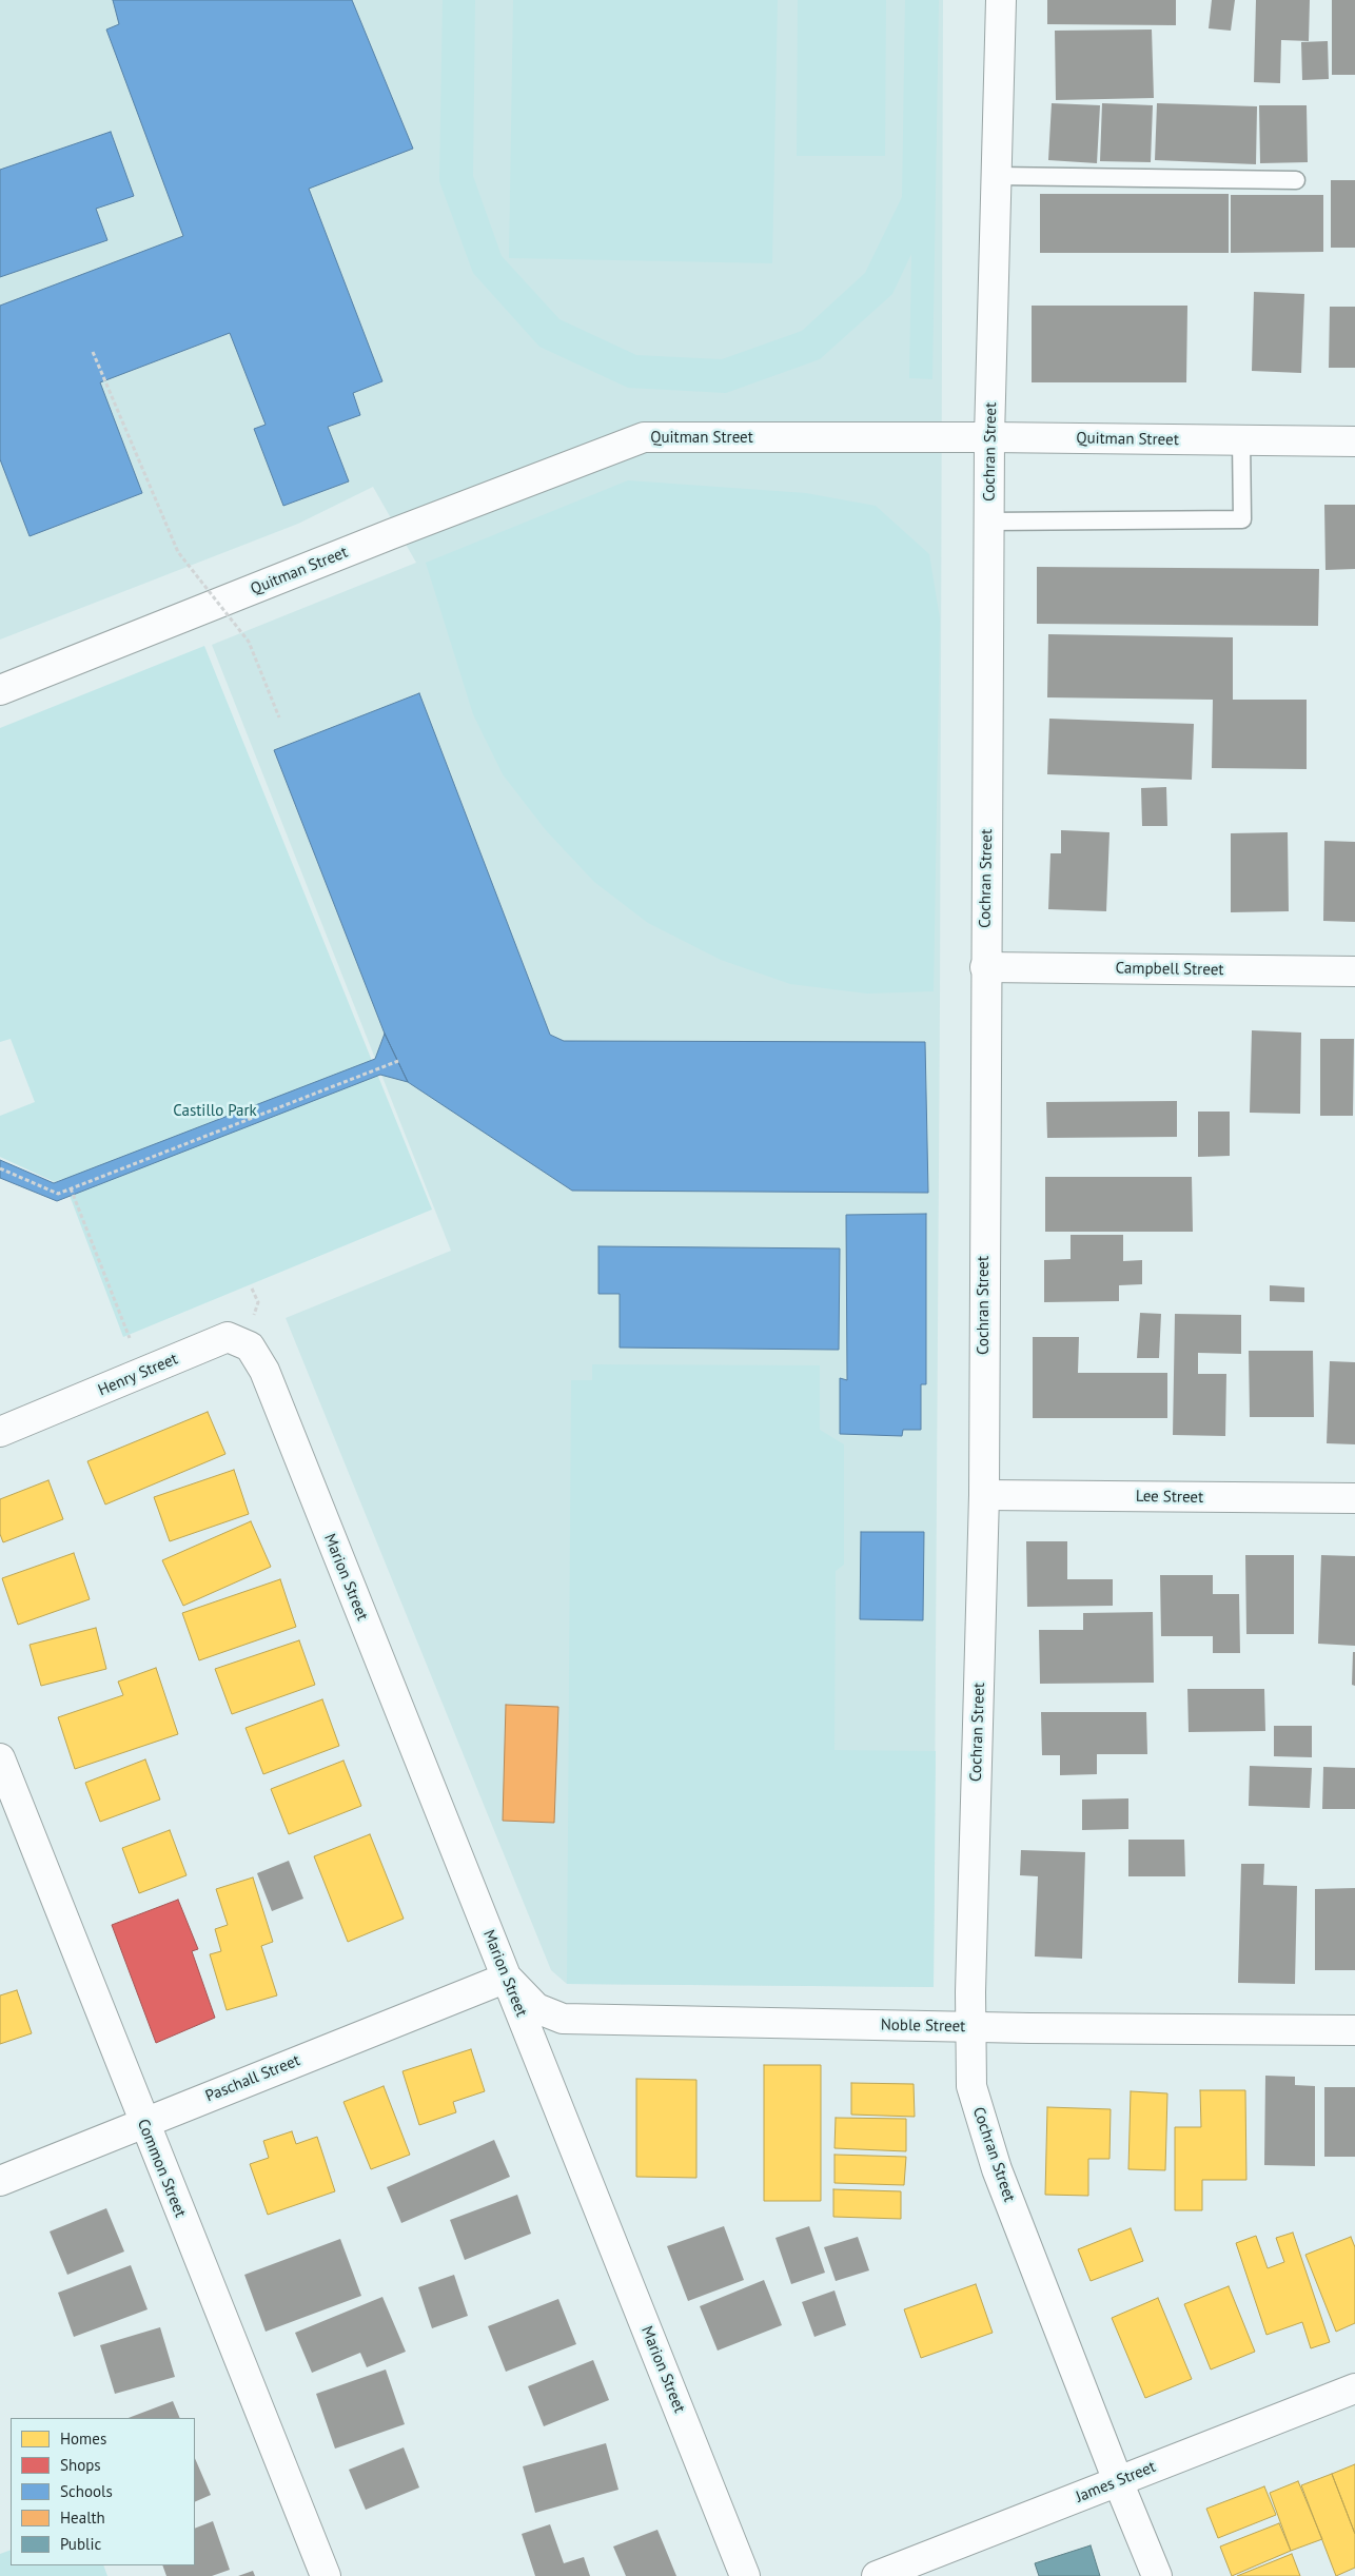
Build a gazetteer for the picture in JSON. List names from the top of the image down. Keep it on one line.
{"streets":{"street":["Quitman Street","Cochran Street","Campbell Street","Henry Street","Lee Street","Marion Street","Noble Street","Paschall Street","Common Street","James Street"]},"crossings":[["Quitman Street","Cochran Street"],["Cochran Street","Campbell Street"],["Cochran Street","Lee Street"],["Cochran Street","Noble Street"],["Cochran Street","James Street"],["Henry Street","Marion Street"],["Marion Street","Noble Street"],["Marion Street","Paschall Street"],["Noble Street","Paschall Street"],["Paschall Street","Common Street"]],"parks":["Castillo Park"],"legend":["Homes","Shops","Schools","Health","Public"]}
